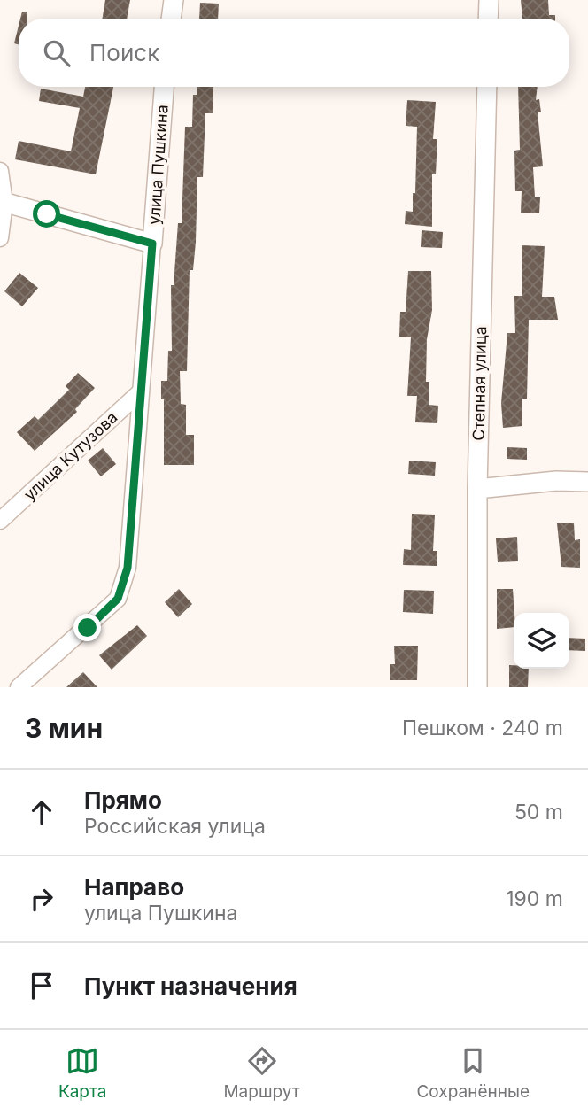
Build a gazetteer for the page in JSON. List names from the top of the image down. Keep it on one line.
{"streets":{"street":["улица Пушкина","Степная улица","улица Кутузова"]},"crossings":[["улица Пушкина","улица Кутузова"]],"page":{"search":"Поиск","heading":["3 мин","Пешком · 240 m"],"list":[["Прямо","Российская улица","50 m"],["Направо","улица Пушкина","190 m"],"Пункт назначения"],"nav":["Карта","Маршрут","Сохранённые"]}}
